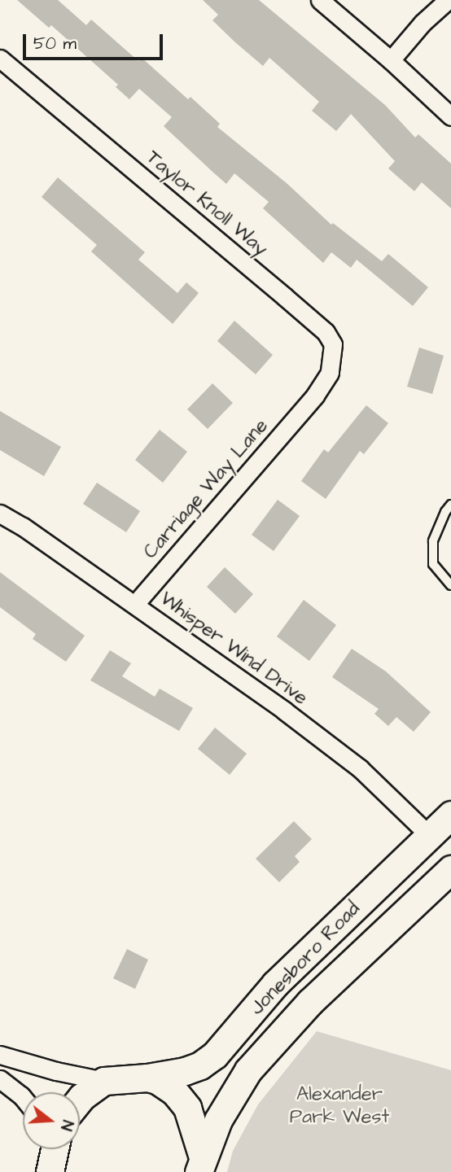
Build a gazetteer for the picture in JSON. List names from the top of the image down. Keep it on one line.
{"streets":{"main road":["Jonesboro Road"],"street":["Taylor Knoll Way","Carriage Way Lane","Whisper Wind Drive"]},"crossings":[["Taylor Knoll Way","Carriage Way Lane"],["Carriage Way Lane","Whisper Wind Drive"],["Whisper Wind Drive","Jonesboro Road"]],"parks":["Alexander Park West"],"scale_bar":"50 m","north":"right"}
